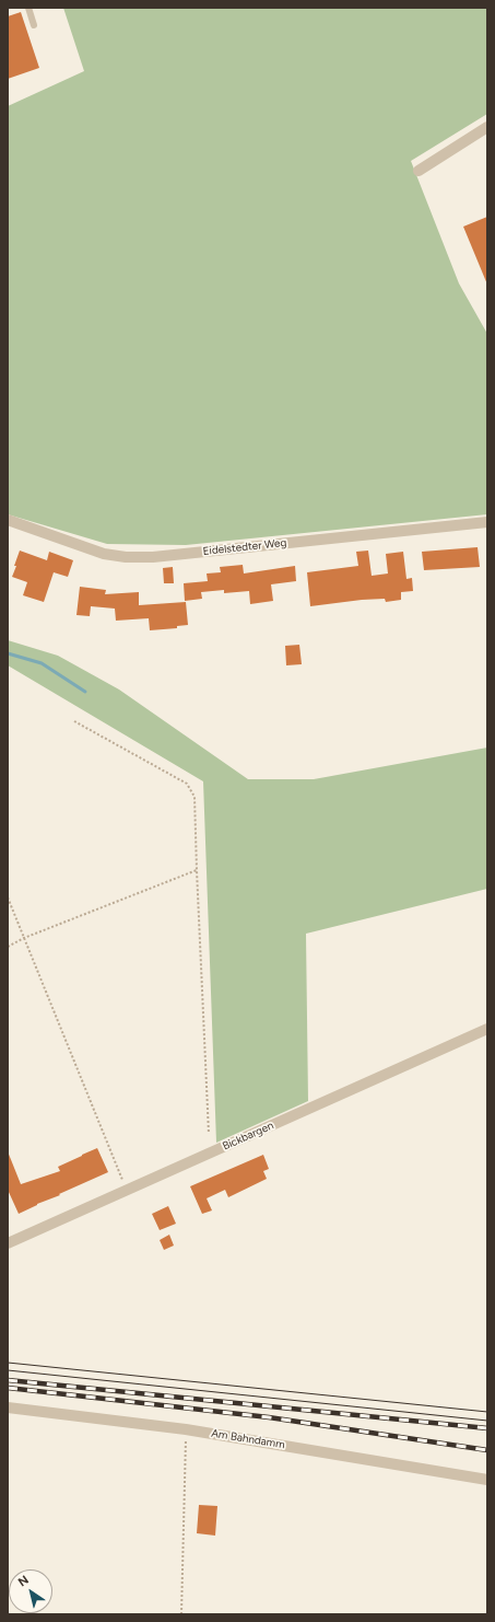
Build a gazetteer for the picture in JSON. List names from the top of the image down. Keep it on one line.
{"streets":{"street":["Eidelstedter Weg","Bickbargen","Am Bahndamm"]},"north":"top left"}
